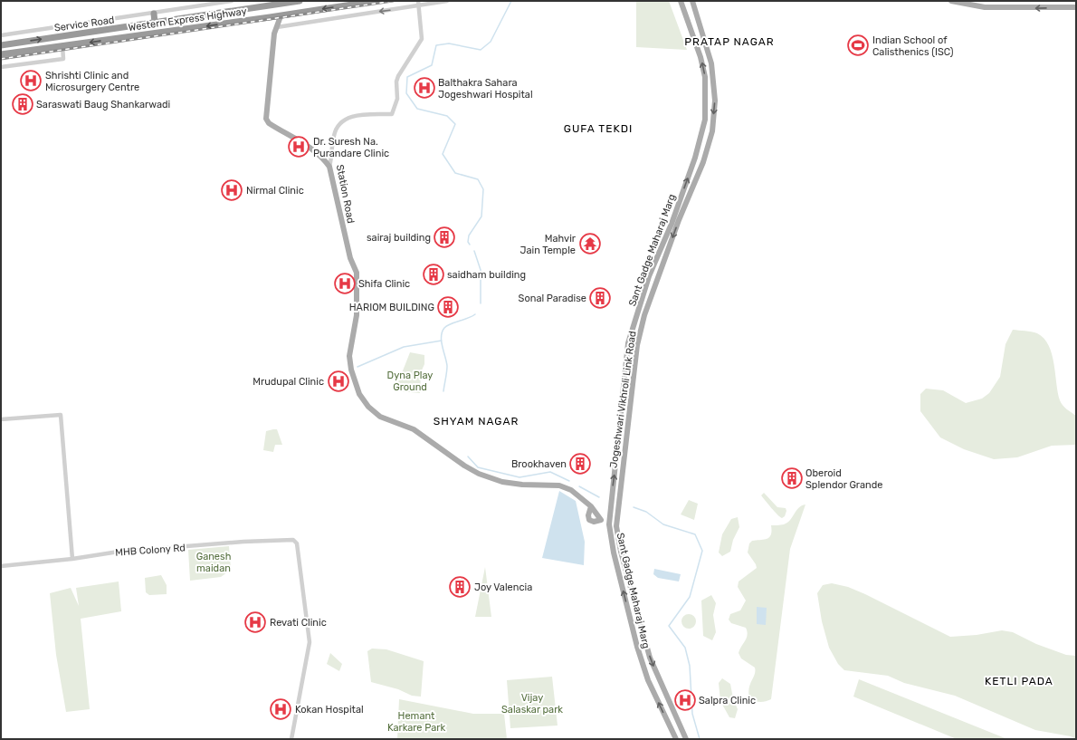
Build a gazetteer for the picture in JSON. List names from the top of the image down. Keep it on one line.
{"streets":{"highway":["Western Express Highway"],"main road":["Station Road","Sant Gadge Maharaj Marg","Jogeshwari Vikhroli Link Road"],"street":["Service Road","MHB Colony Rd"]},"one_way":["Sant Gadge Maharaj Marg","Jogeshwari Vikhroli Link Road"],"districts":["PRATAP NAGAR","GUFA TEKDI","SHYAM NAGAR","KETLI PADA"],"parks":["Dyna Play Ground","Ganesh maidan","Vijay Salaskar park","Hemant Karkare Park"],"places":{"sports":["Indian School of Calisthenics (ISC)"],"hospital":["Shrishti Clinic and Microsurgery Centre","Balthakra Sahara Jogeshwari Hospital","Dr. Suresh Na. Purandare Clinic","Nirmal Clinic","Shifa Clinic","Mrudupal Clinic","Revati Clinic","Salpra Clinic","Kokan Hospital"],"building":["Saraswati Baug Shankarwadi","sairaj building","saidham building","Sonal Paradise","HARIOM BUILDING","Brookhaven","Oberoid Splendor Grande","Joy Valencia"],"temple":["Mahvir Jain Temple"]}}
